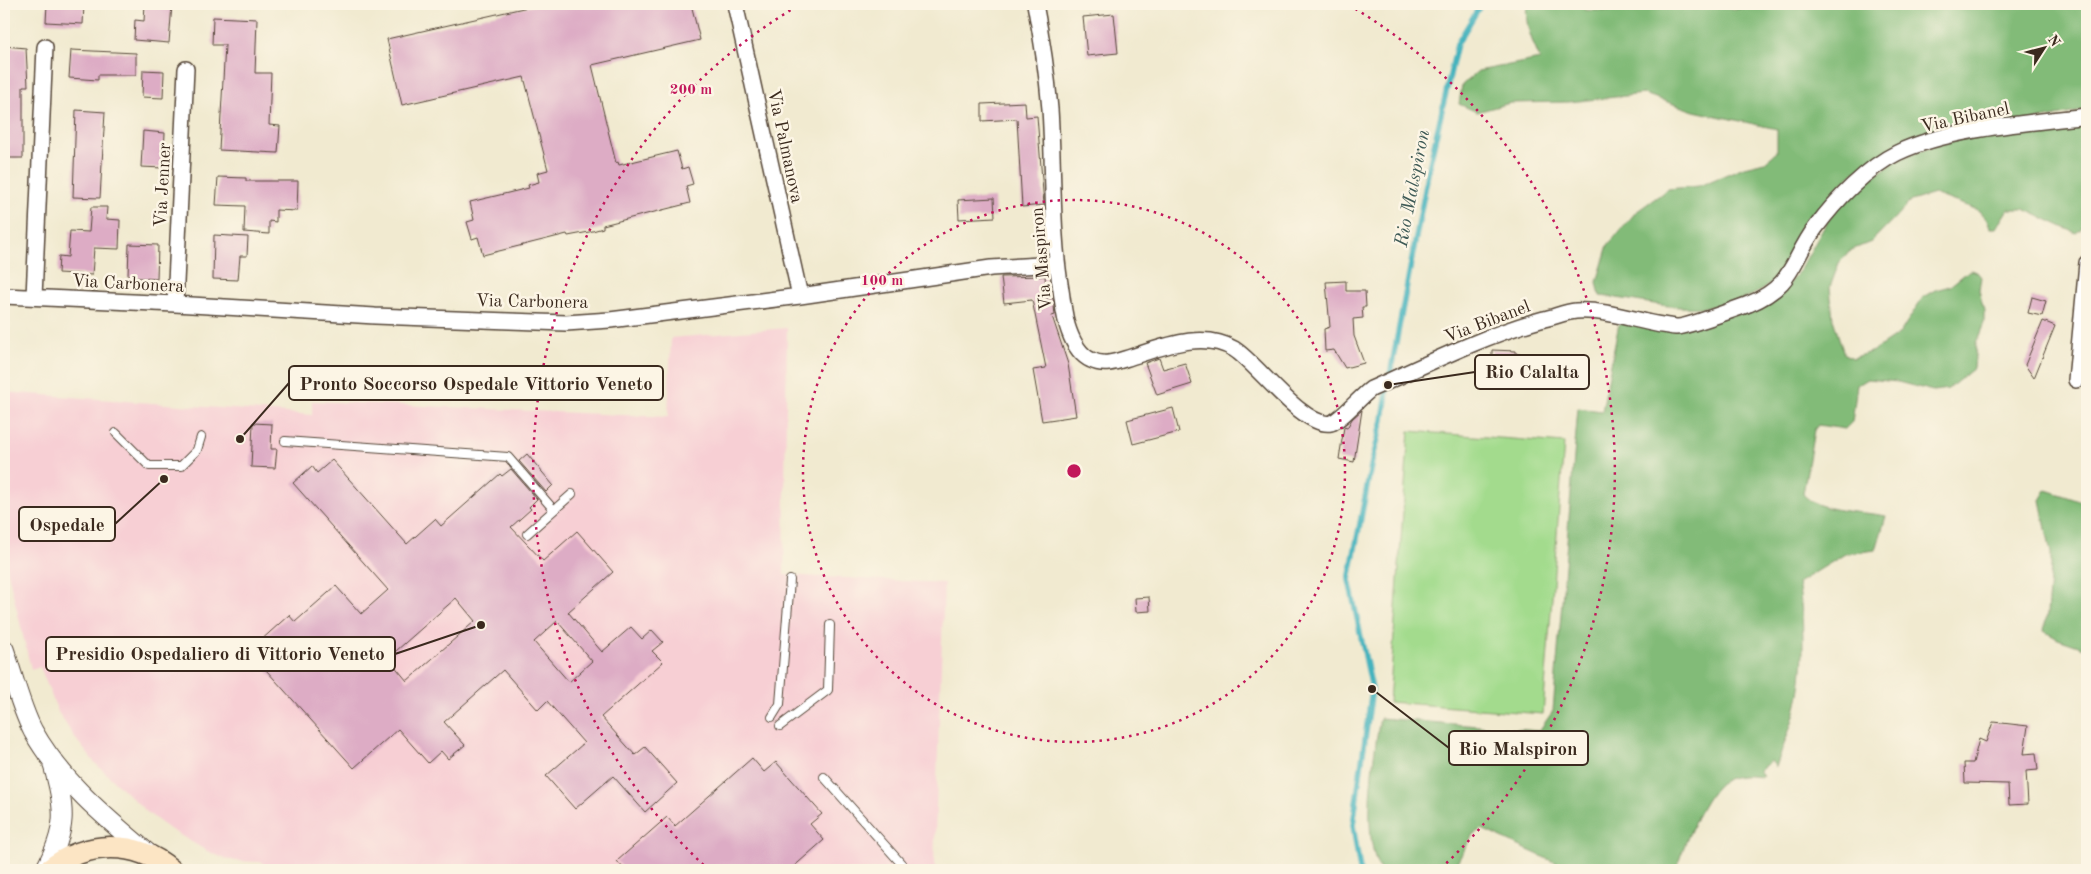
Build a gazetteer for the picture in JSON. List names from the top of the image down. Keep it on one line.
{"streets":{"street":["Via Bibanel","Via Palmanova","Via Jenner","Via Maspiron","Via Carbonera"]},"crossings":[["Via Bibanel","Via Maspiron"],["Via Palmanova","Via Carbonera"],["Via Jenner","Via Carbonera"],["Via Maspiron","Via Carbonera"]],"water":["Rio Malspiron"],"places":["Rio Calalta","Pronto Soccorso Ospedale Vittorio Veneto","Ospedale","Presidio Ospedaliero di Vittorio Veneto","Rio Malspiron"],"north":"top right","rings":["200 m","100 m"]}
